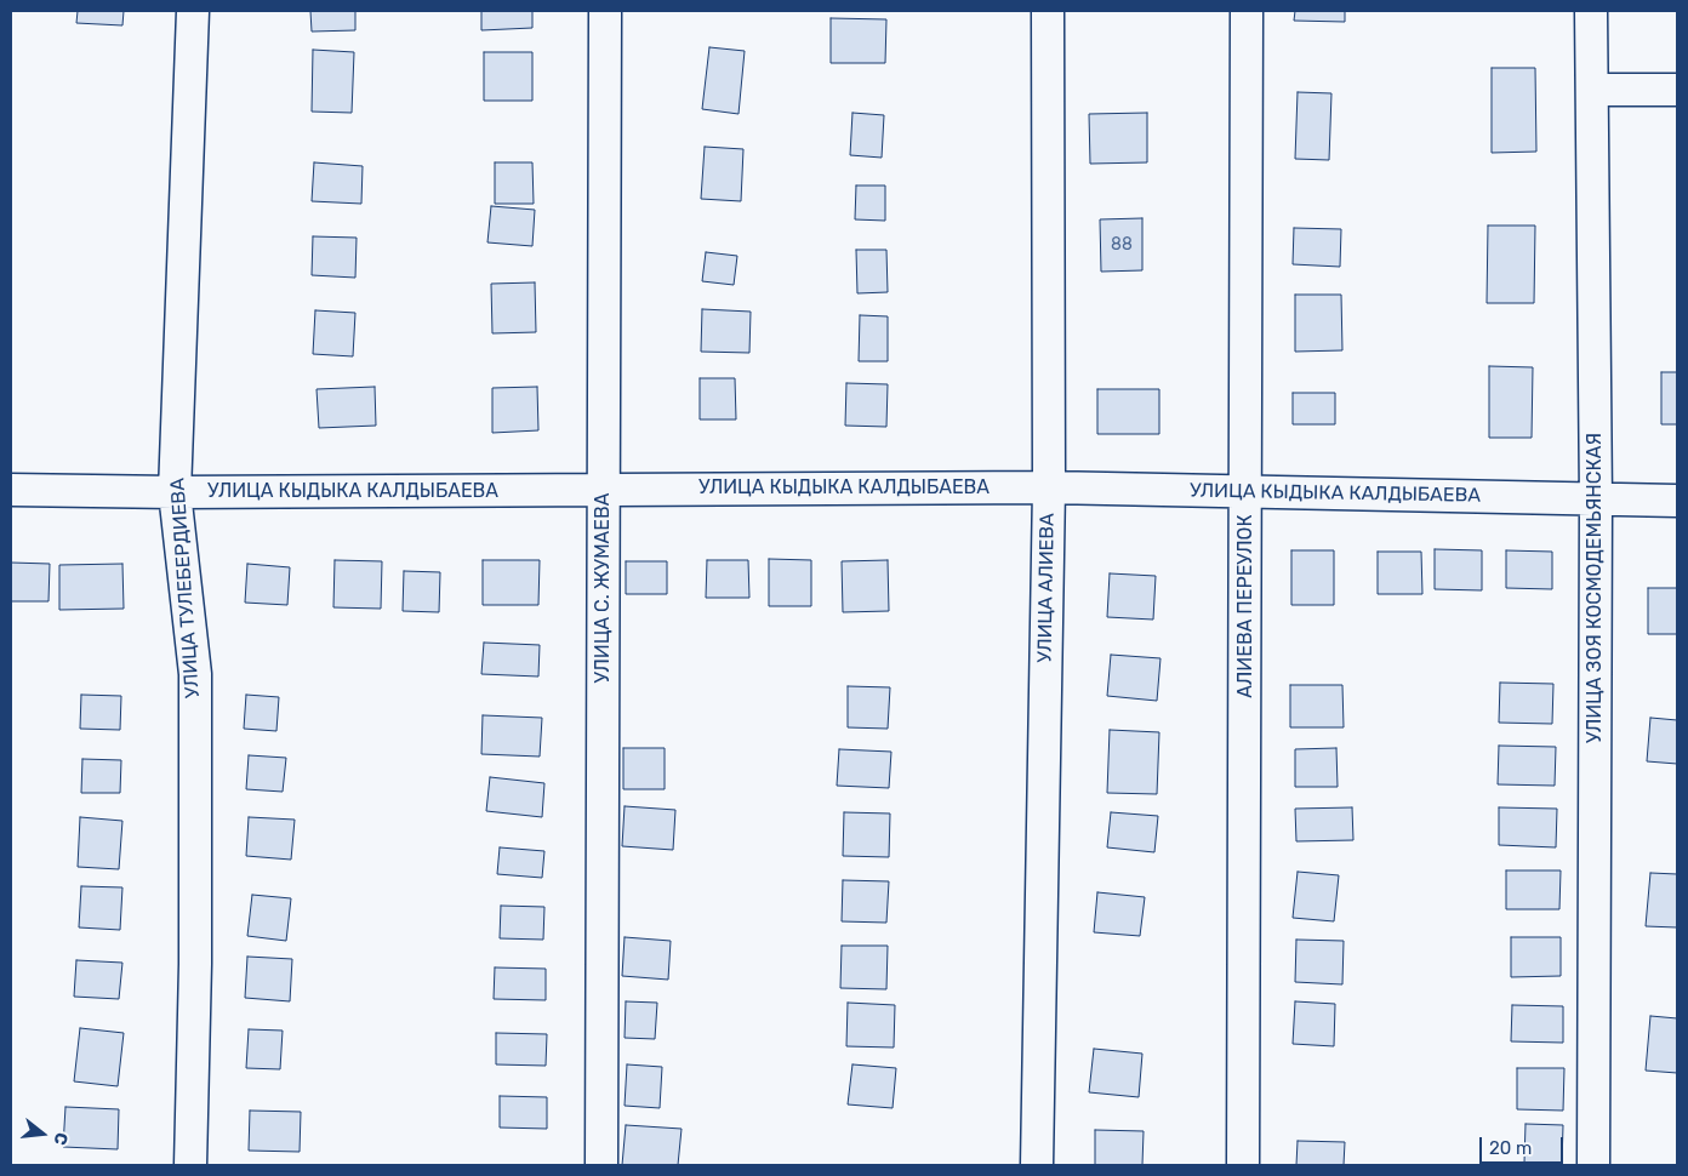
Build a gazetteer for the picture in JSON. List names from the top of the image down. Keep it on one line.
{"streets":{"street":["УЛИЦА КЫДЫКА КАЛДЫБАЕВА","УЛИЦА ТУЛЕБЕРДИЕВА","УЛИЦА С. ЖУМАЕВА","УЛИЦА АЛИЕВА","УЛИЦА ЗОЯ КОСМОДЕМЬЯНСКАЯ","АЛИЕВА ПЕРЕУЛОК"]},"crossings":[["УЛИЦА КЫДЫКА КАЛДЫБАЕВА","УЛИЦА ТУЛЕБЕРДИЕВА"],["УЛИЦА КЫДЫКА КАЛДЫБАЕВА","УЛИЦА С. ЖУМАЕВА"],["УЛИЦА КЫДЫКА КАЛДЫБАЕВА","УЛИЦА АЛИЕВА"],["УЛИЦА КЫДЫКА КАЛДЫБАЕВА","УЛИЦА ЗОЯ КОСМОДЕМЬЯНСКАЯ"],["УЛИЦА КЫДЫКА КАЛДЫБАЕВА","АЛИЕВА ПЕРЕУЛОК"]],"house_numbers":["88"],"scale_bar":"20 m","north":"right"}
